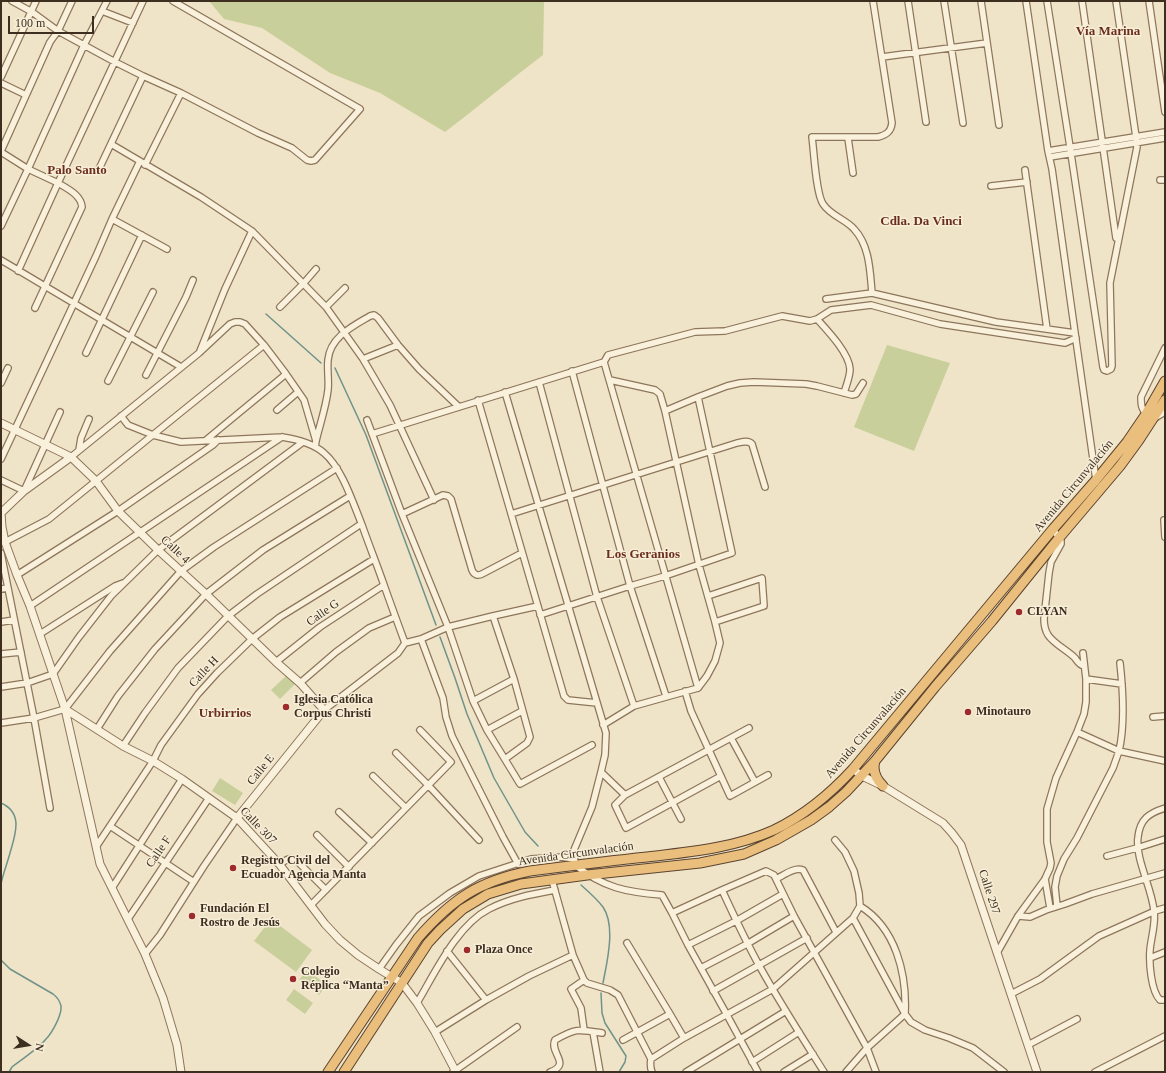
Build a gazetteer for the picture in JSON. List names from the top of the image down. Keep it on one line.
{"streets":{"highway":["Avenida Circunvalación"],"street":["Calle 4","Calle G","Calle H","Calle E","Calle 307","Calle F","Calle 297"]},"crossings":[["Avenida Circunvalación","Calle 307"],["Avenida Circunvalación","Calle 297"],["Calle 4","Calle G"],["Calle 4","Calle H"],["Calle 4","Calle E"],["Calle H","Calle 307"],["Calle E","Calle 307"],["Calle 307","Calle F"]],"districts":["Vía Marina","Palo Santo","Cdla. Da Vinci","Los Geranios","Urbirrios"],"places":["CLYAN","Iglesia Católica Corpus Christi","Minotauro","Registro Civil del Ecuador Agencia Manta","Fundación El Rostro de Jesús","Plaza Once","Colegio Réplica “Manta”"],"scale_bar":"100 m","north":"right"}
